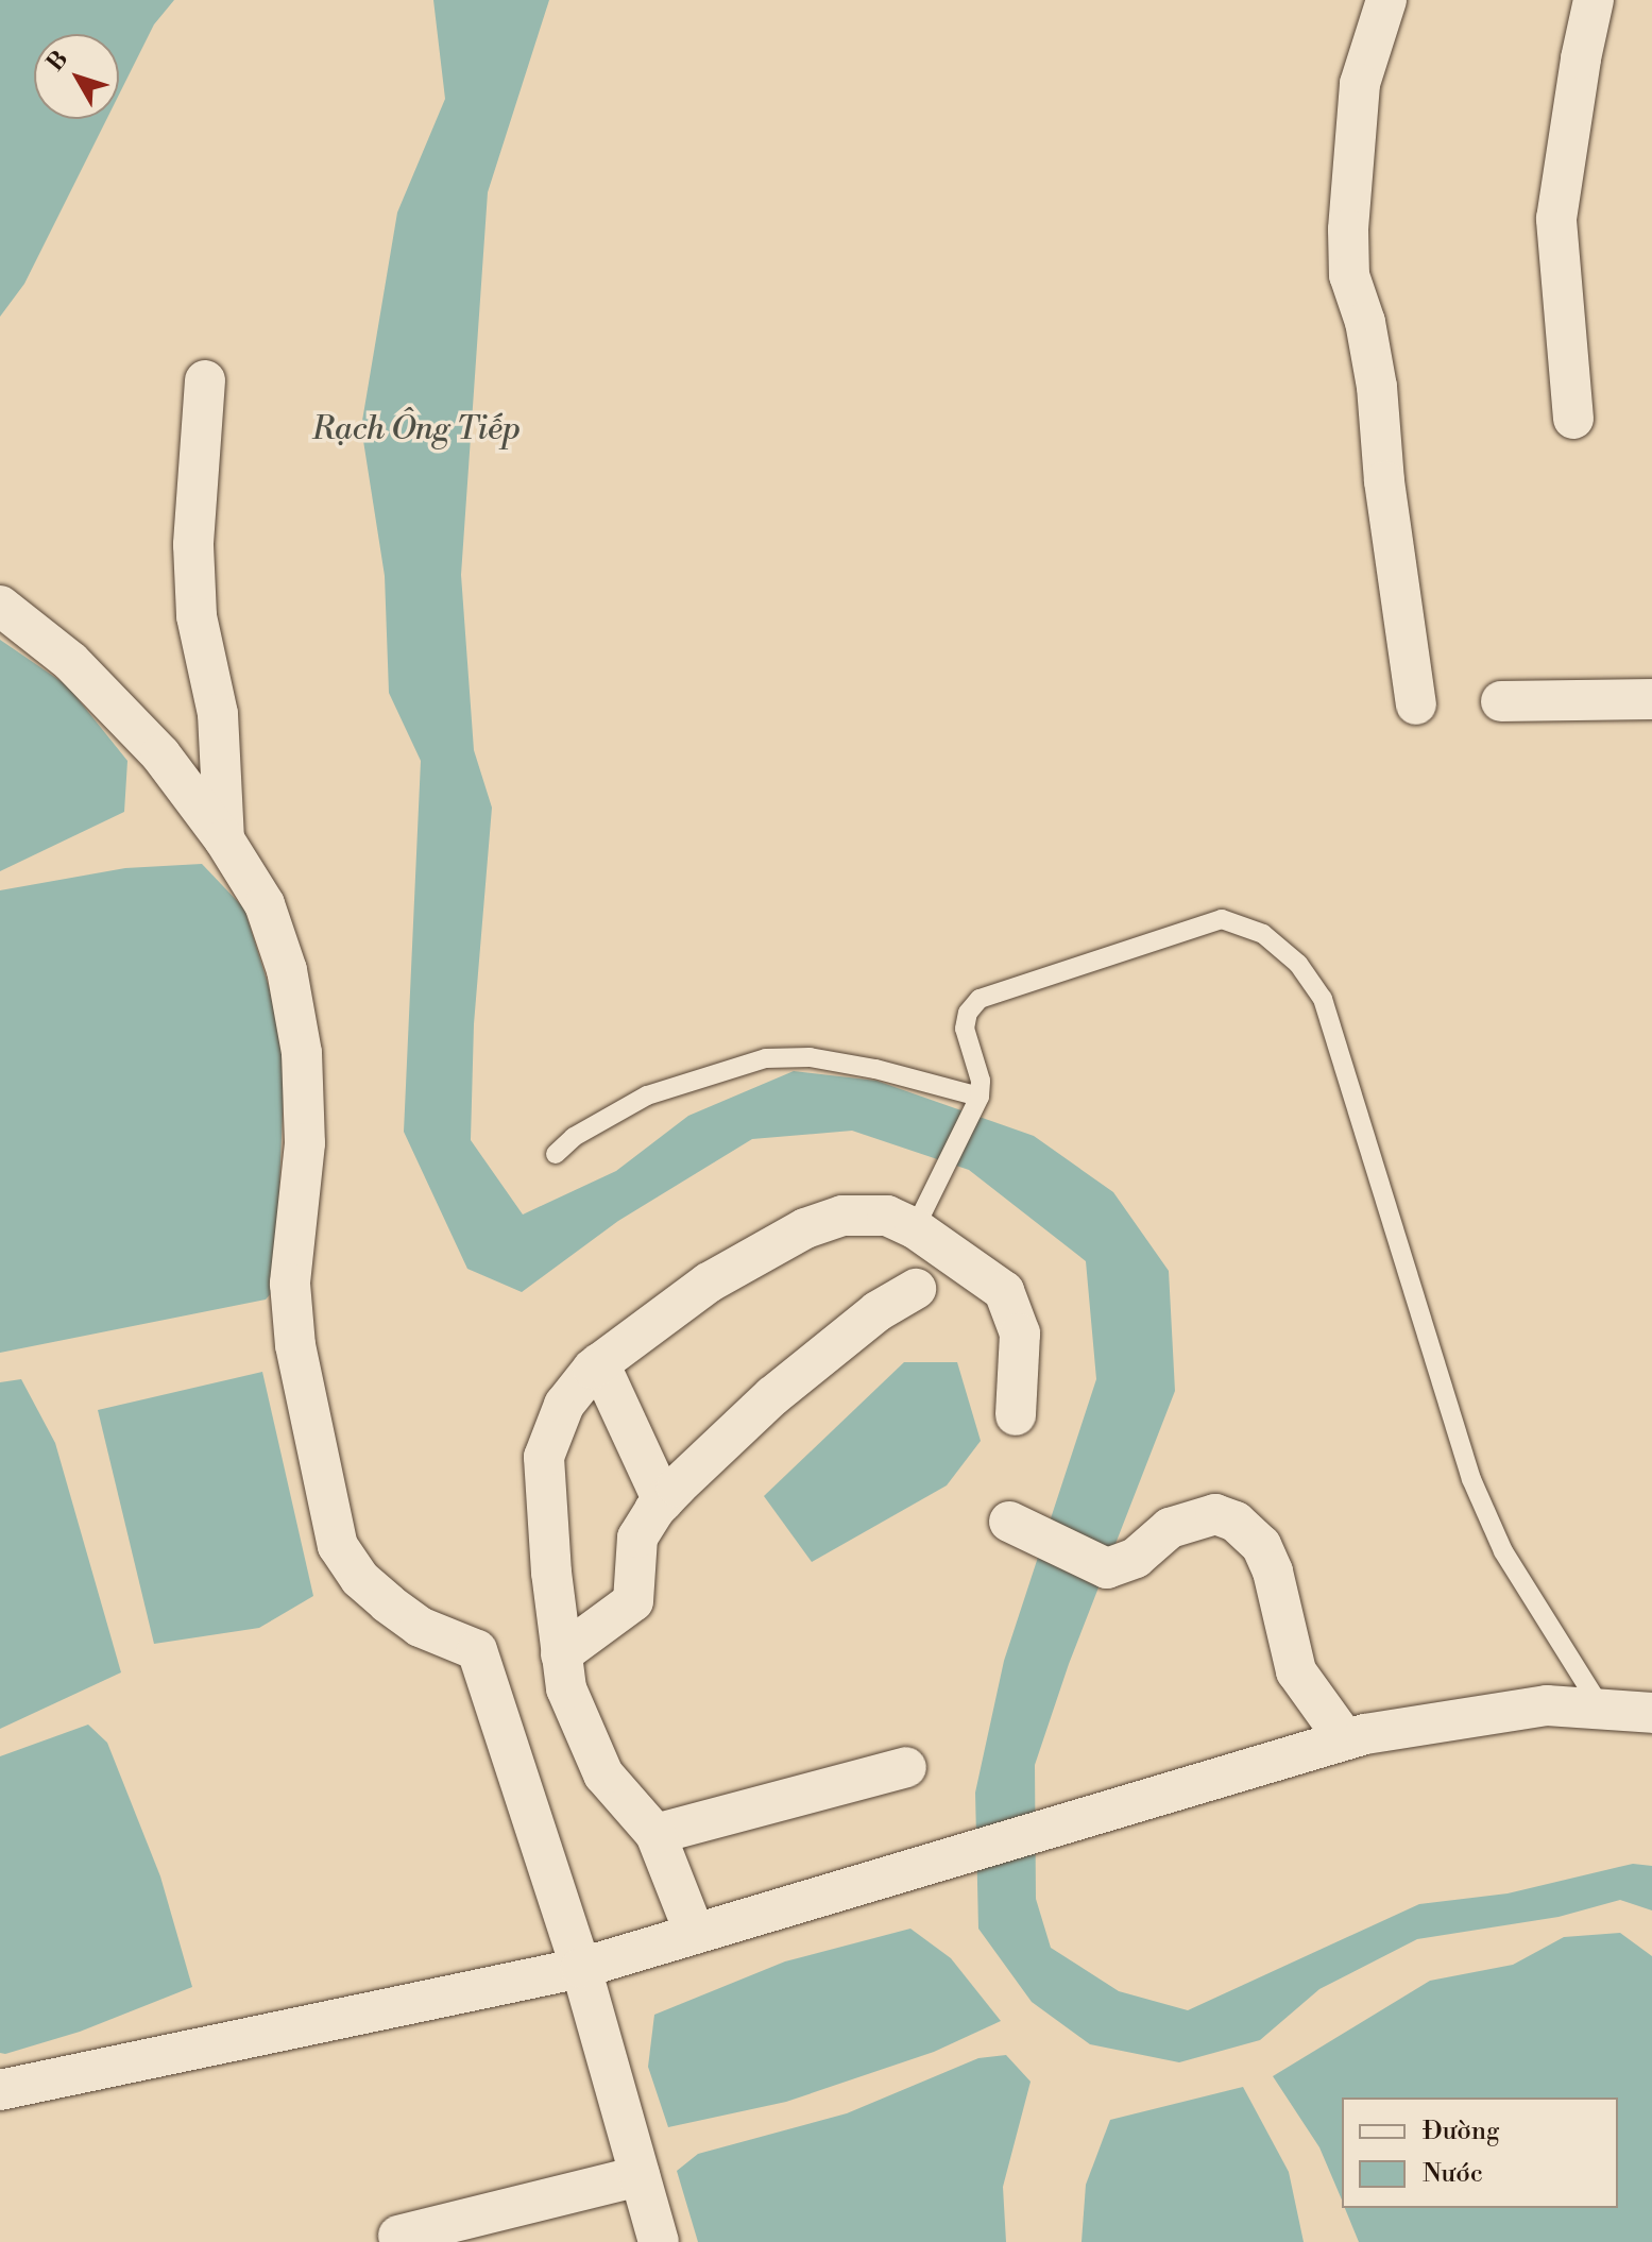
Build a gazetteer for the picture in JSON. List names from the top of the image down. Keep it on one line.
{"water":["Rạch Ông Tiếp"],"legend":["Đường","Nước"],"north":"top left"}
